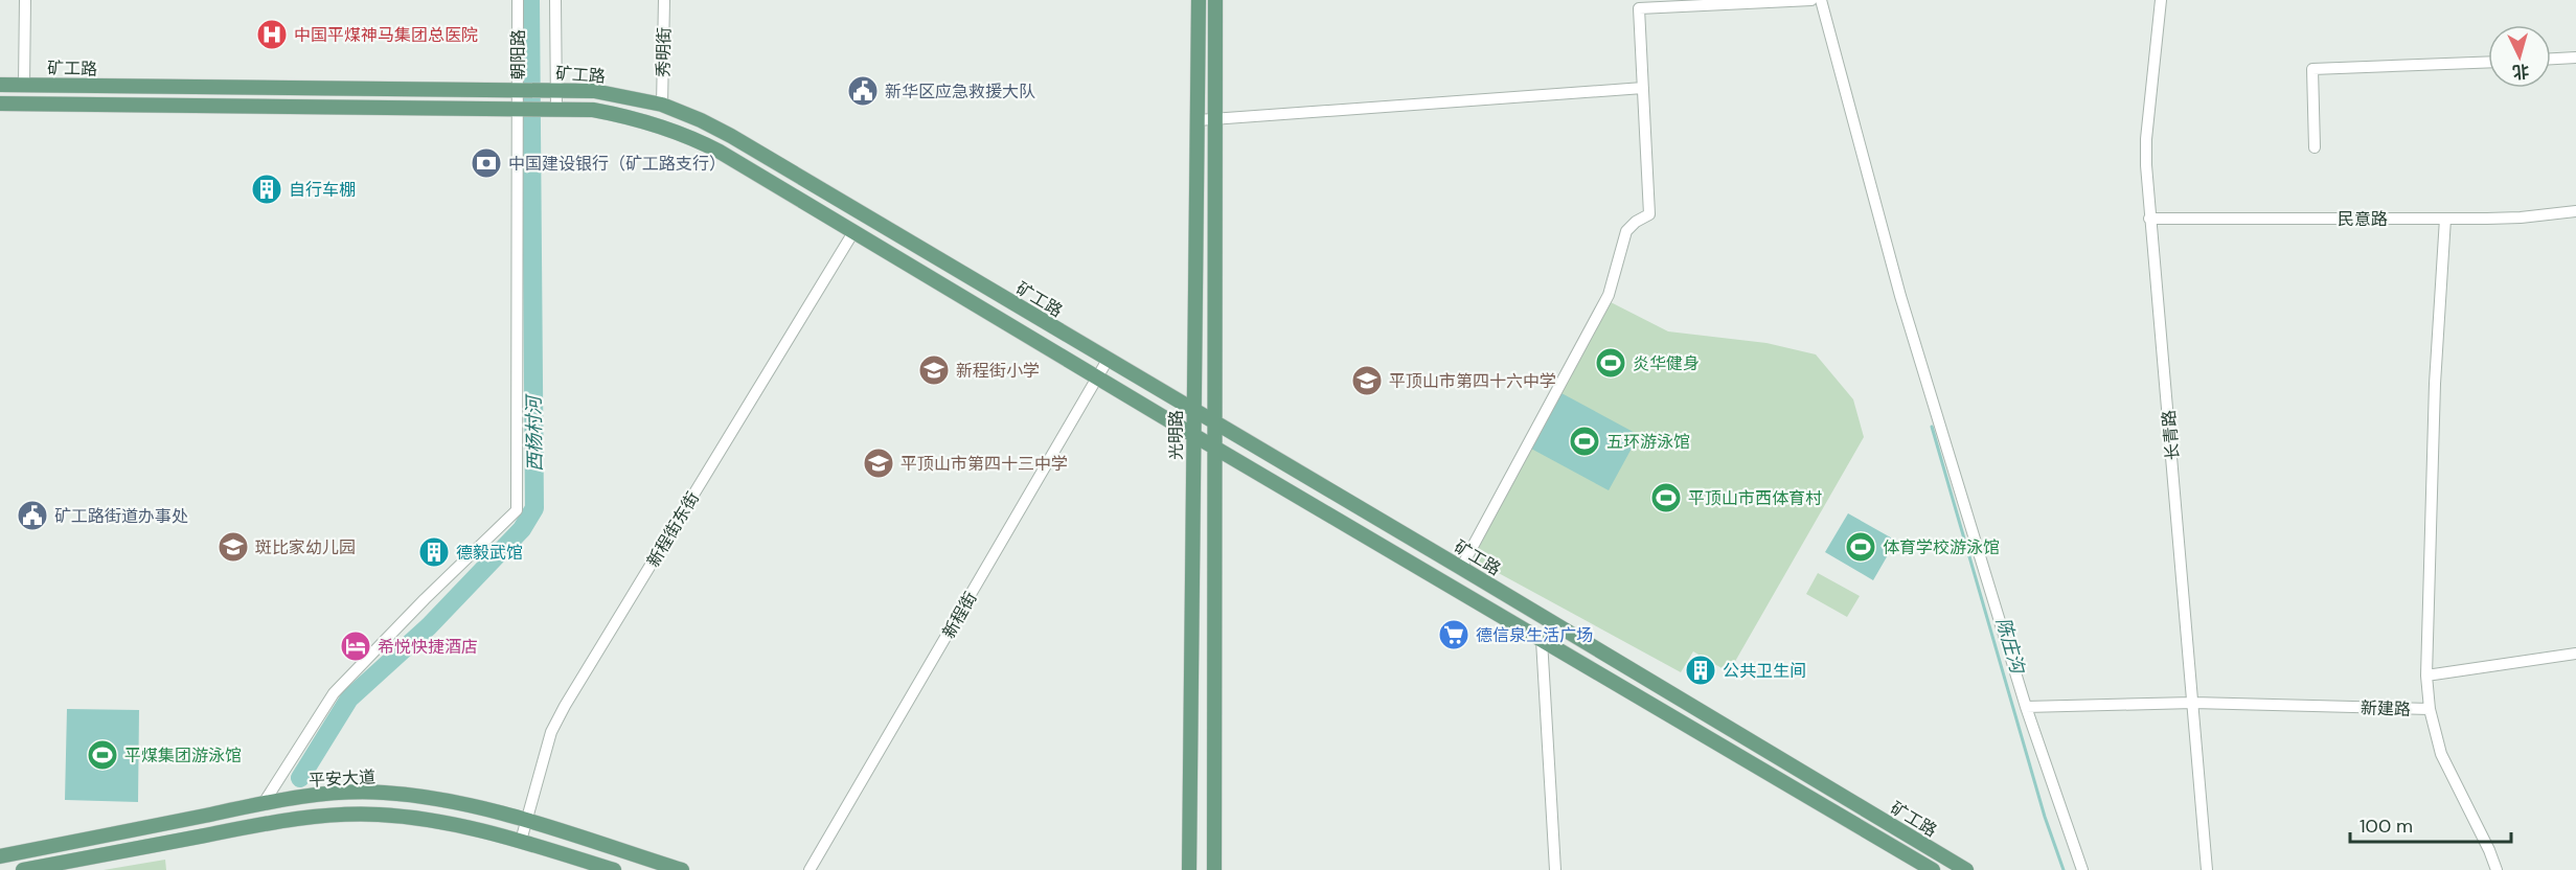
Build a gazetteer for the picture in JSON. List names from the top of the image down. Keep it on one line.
{"streets":{"main road":["矿工路","光明路","平安大道"],"street":["秀明街","朝阳路","民意路","长青路","新程街东街","新程街","新建路"]},"crossings":[["秀明街","矿工路"],["朝阳路","矿工路"],["朝阳路","平安大道"],["矿工路","光明路"],["矿工路","新程街东街"],["矿工路","新程街"],["民意路","长青路"],["民意路","新建路"],["长青路","新建路"],["新程街东街","平安大道"]],"water":["西杨村河","陈庄沟"],"places":{"hospital":["中国平煤神马集团总医院"],"public building":["新华区应急救援大队","矿工路街道办事处"],"bank":["中国建设银行（矿工路支行）"],"building":["自行车棚","德毅武馆","公共卫生间"],"sports":["炎华健身","五环游泳馆","平顶山市西体育村","体育学校游泳馆","平煤集团游泳馆"],"school or university":["新程街小学","平顶山市第四十六中学","平顶山市第四十三中学","斑比家幼儿园"],"supermarket":["德信泉生活广场"],"hotel":["希悦快捷酒店"]},"scale_bar":"100 m","north":"bottom"}
